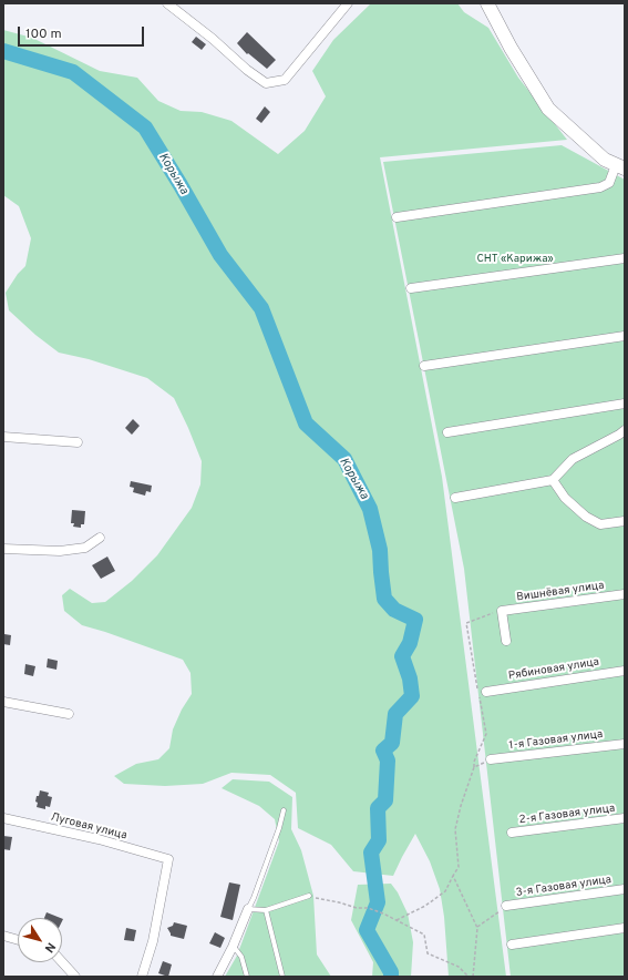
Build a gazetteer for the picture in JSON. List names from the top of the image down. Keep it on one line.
{"streets":{"street":["Вишнёвая улица","Рябиновая улица","1-я Газовая улица","2-я Газовая улица","Луговая улица","3-я Газовая улица"]},"water":["Корыжа"],"parks":["СНТ «Карижа»"],"scale_bar":"100 m","north":"bottom right"}
